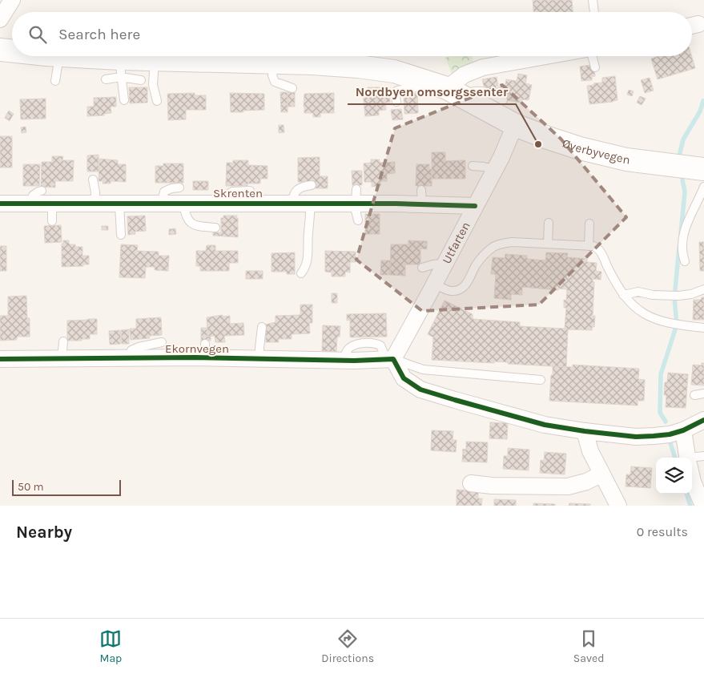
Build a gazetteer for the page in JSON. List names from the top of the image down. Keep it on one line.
{"streets":{"main road":["Øverbyvegen"],"street":["Skrenten","Utfarten","Ekornvegen"]},"crossings":[["Øverbyvegen","Utfarten"],["Skrenten","Utfarten"],["Utfarten","Ekornvegen"]],"places":["Nordbyen omsorgssenter"],"scale_bar":"50 m","page":{"search":"Search here","scale":"50 m","heading":["Nearby","0 results"],"nav":["Map","Directions","Saved"]}}
